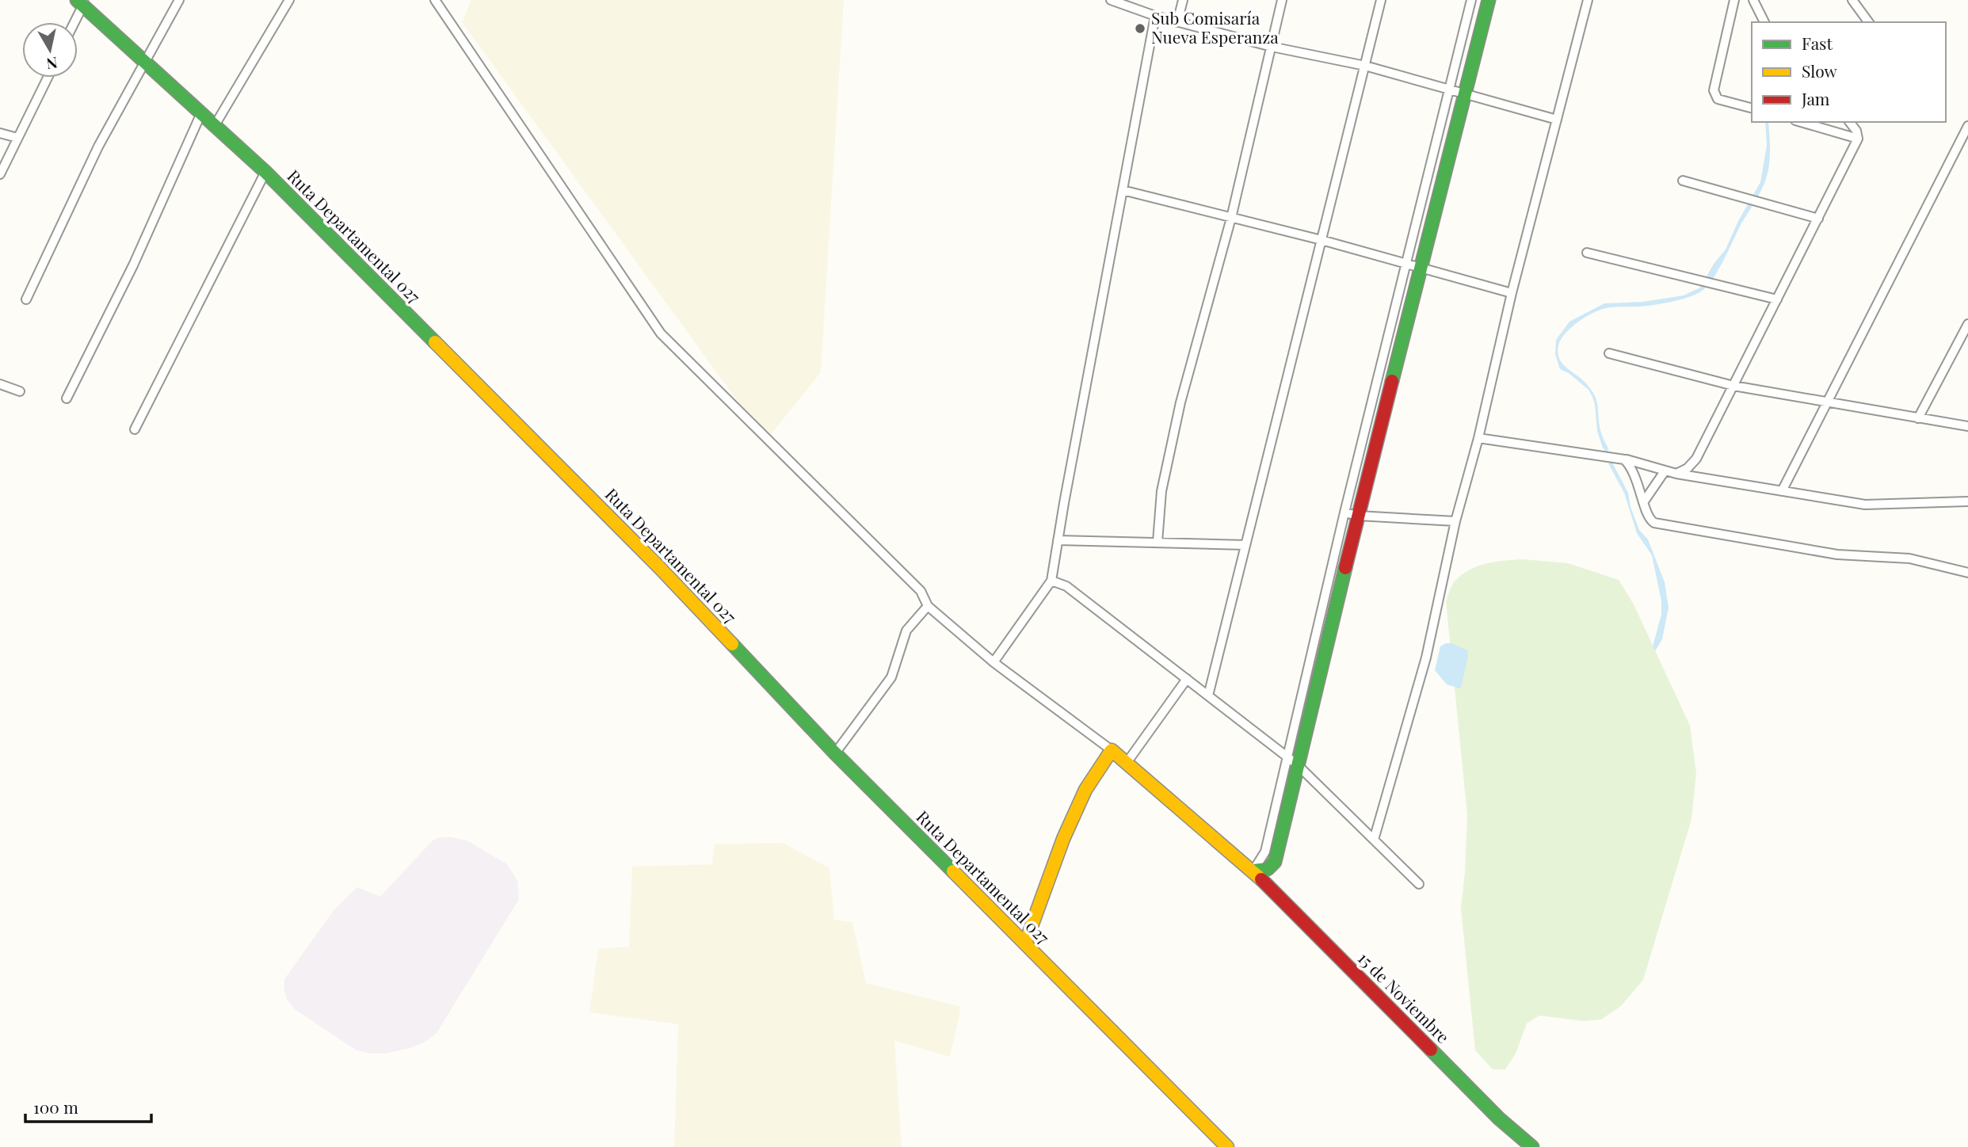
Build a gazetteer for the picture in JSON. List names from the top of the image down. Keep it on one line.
{"streets":{"street":["Ruta Departamental 027","15 de Noviembre"]},"places":["Sub Comisaría Nueva Esperanza"],"legend":["Fast","Slow","Jam"],"scale_bar":"100 m","north":"bottom"}
